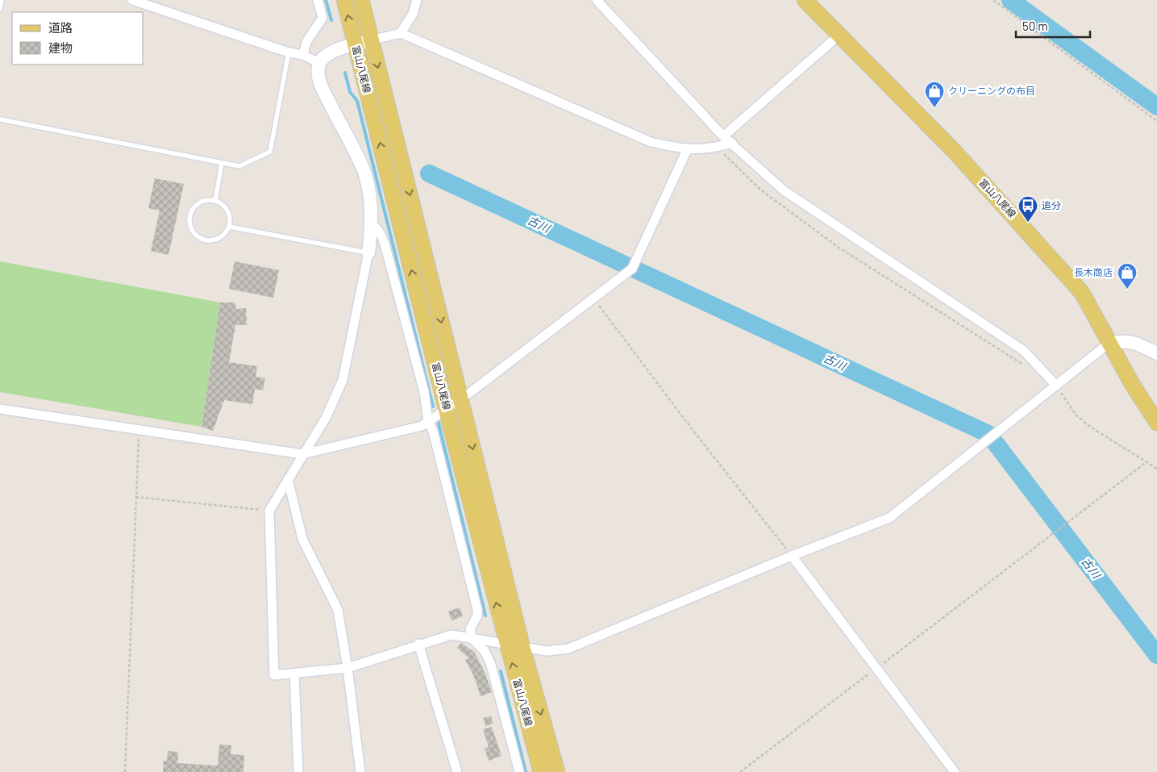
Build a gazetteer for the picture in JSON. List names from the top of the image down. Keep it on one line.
{"streets":{"main road":["富山八尾線"]},"water":["古川"],"places":{"shop":["クリーニングの布目","長木商店"],"bus stop":["追分"]},"legend":["道路","建物"],"scale_bar":"50 m"}
